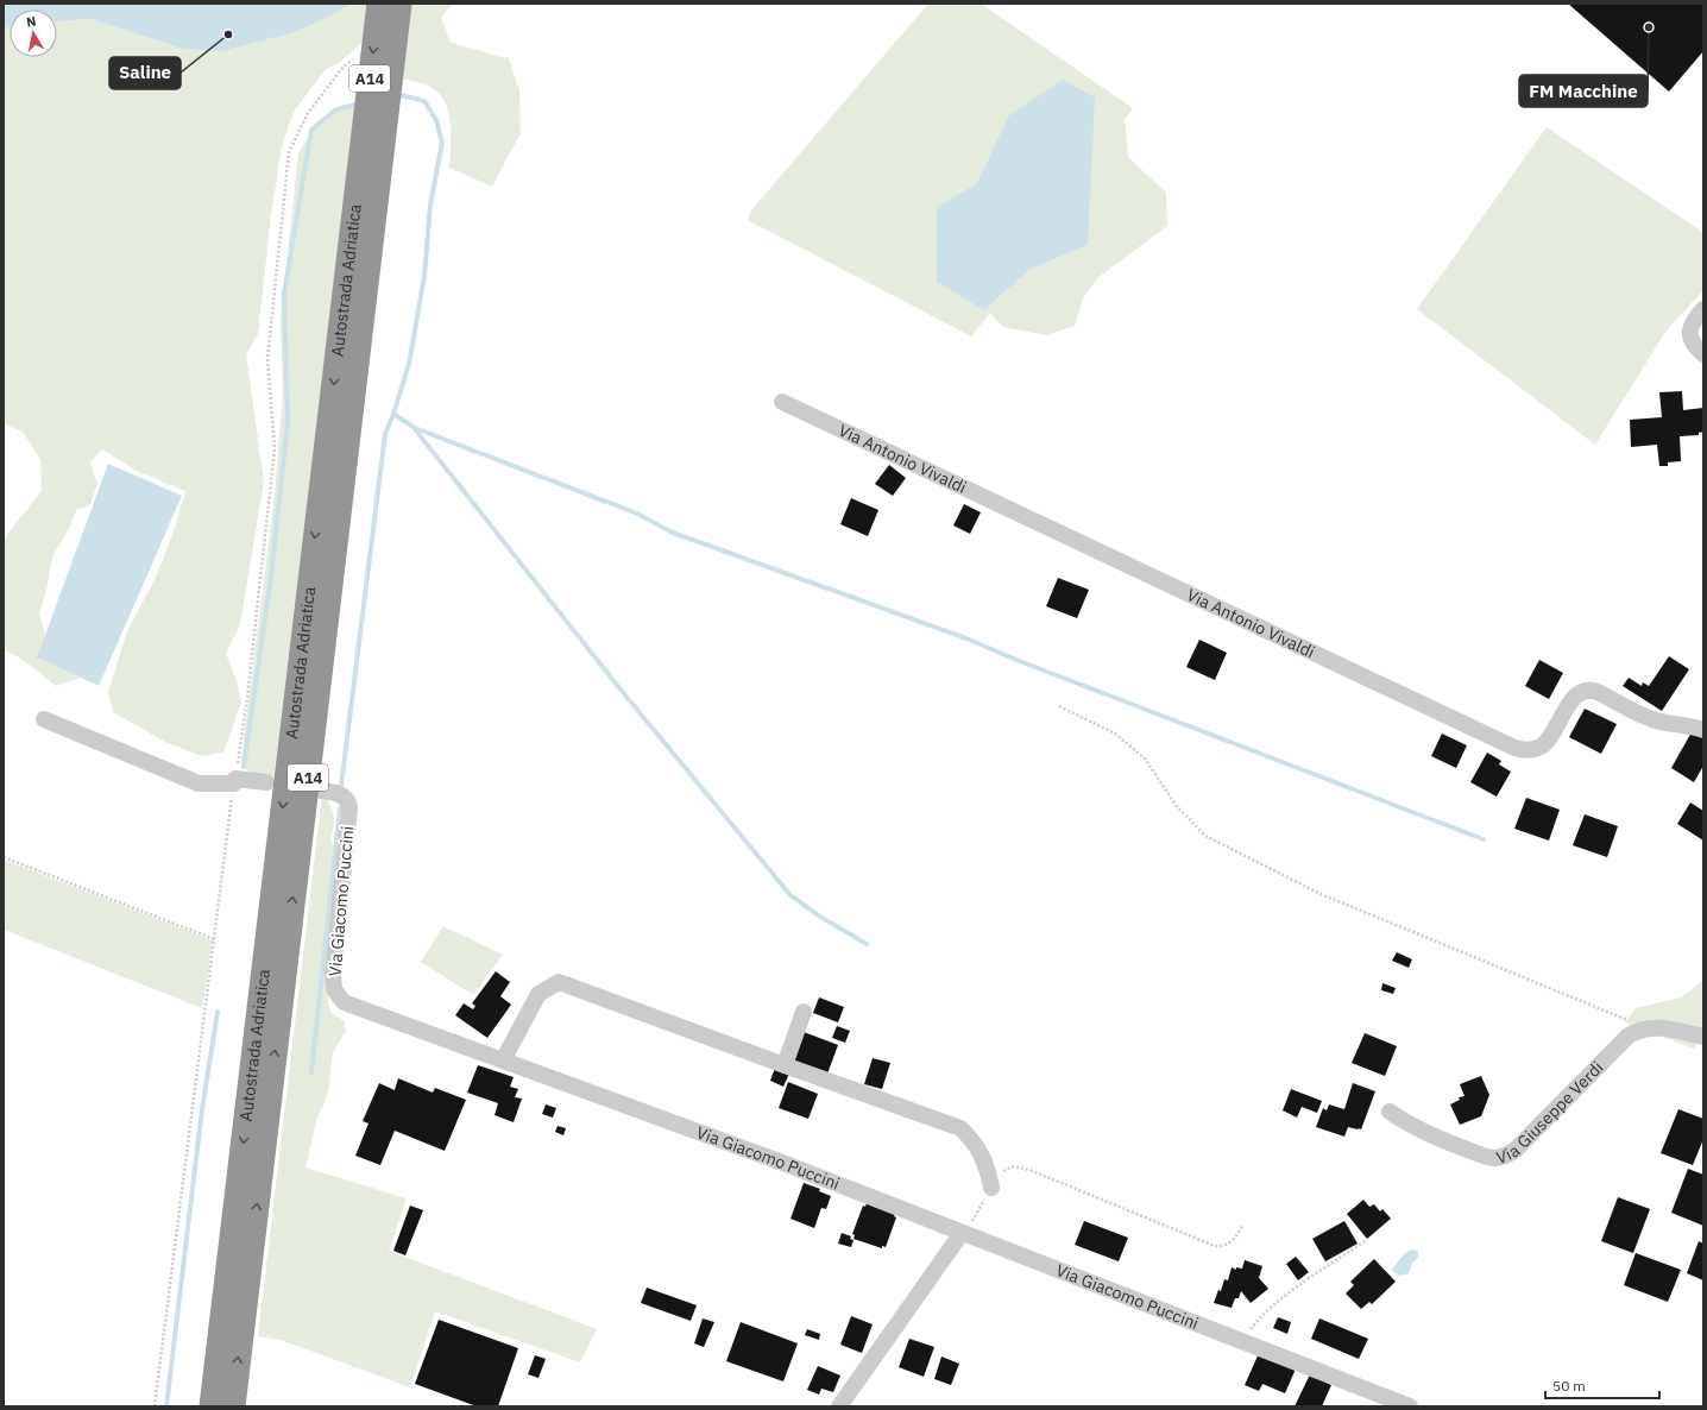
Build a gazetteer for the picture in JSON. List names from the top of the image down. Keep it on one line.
{"streets":{"highway":["A14","Autostrada Adriatica"],"street":["Via Antonio Vivaldi","Via Giacomo Puccini","Via Giuseppe Verdi"]},"places":["FM Macchine","Saline"],"scale_bar":"50 m","north":"top"}
